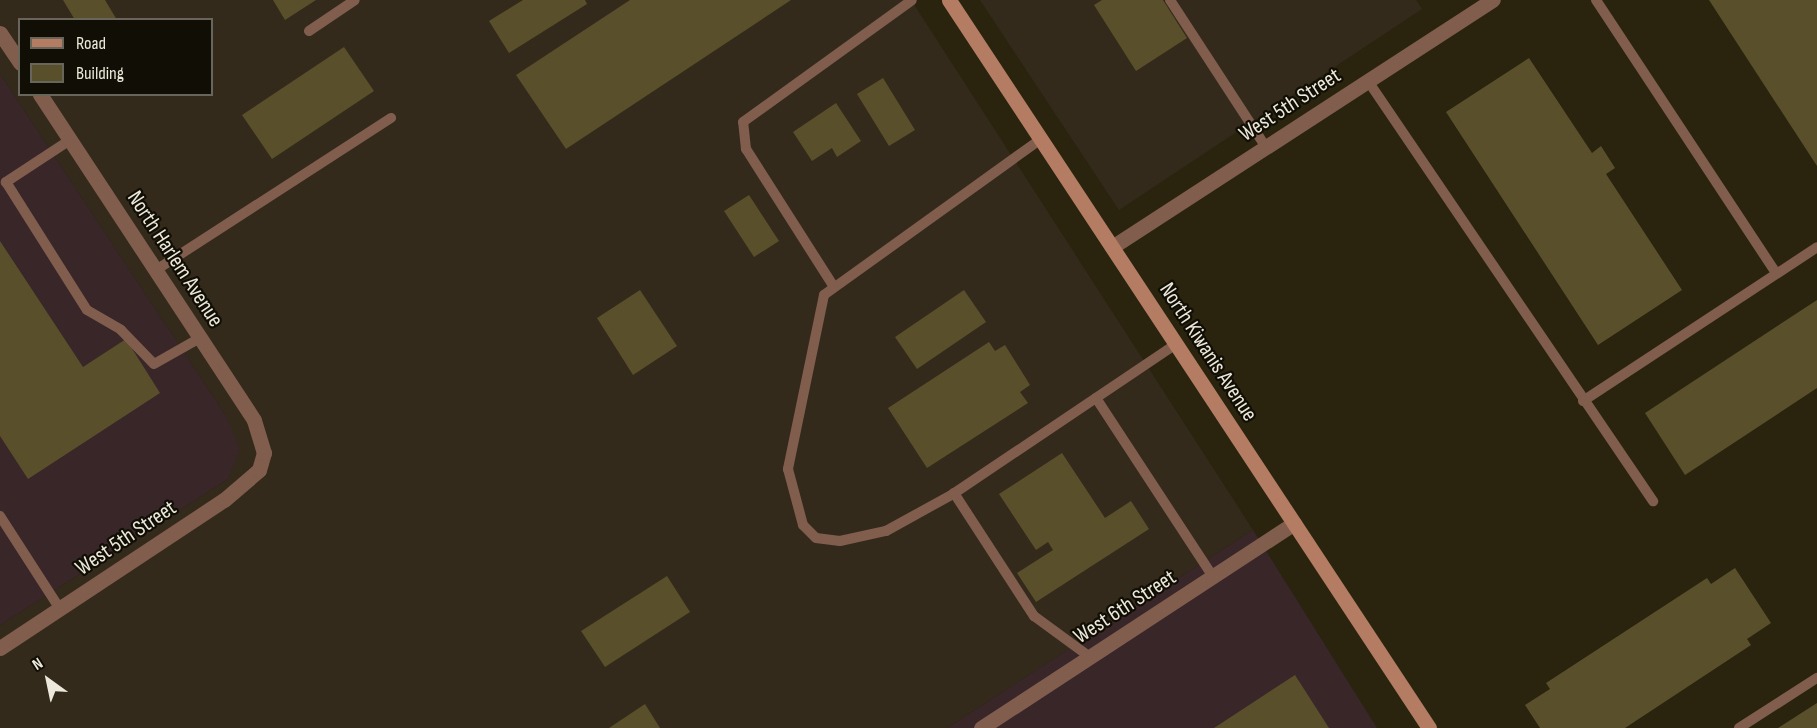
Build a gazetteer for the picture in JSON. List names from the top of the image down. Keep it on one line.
{"streets":{"main road":["North Kiwanis Avenue"],"street":["West 5th Street","North Harlem Avenue","West 6th Street"]},"crossings":[["West 5th Street","North Harlem Avenue"],["West 5th Street","North Kiwanis Avenue"],["North Kiwanis Avenue","West 6th Street"]],"legend":["Road","Building"],"north":"top left"}
